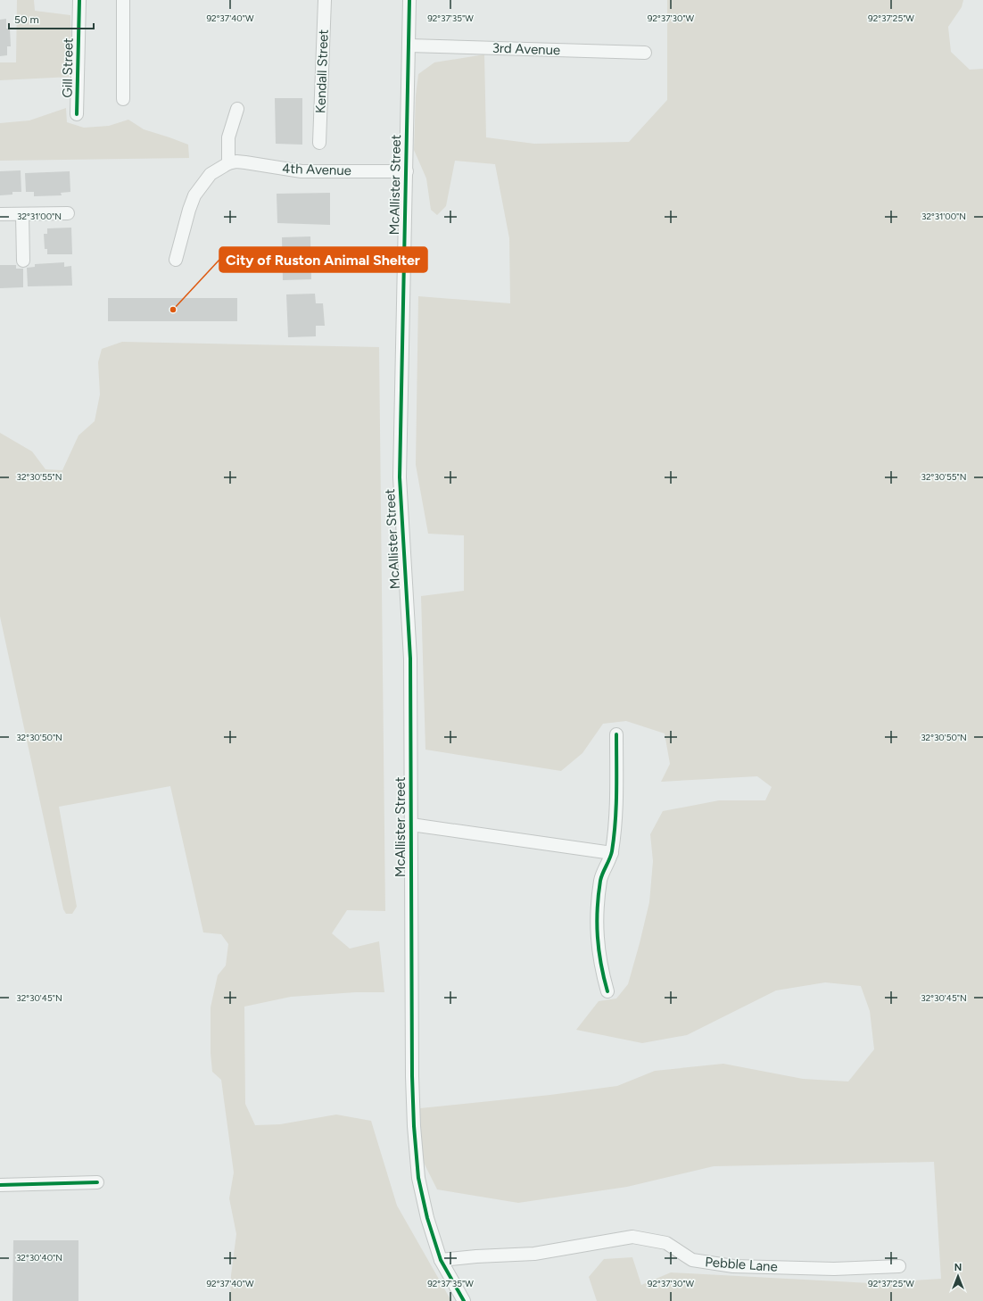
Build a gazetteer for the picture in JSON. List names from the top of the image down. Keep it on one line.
{"streets":{"street":["3rd Avenue","Gill Street","Kendall Street","4th Avenue","McAllister Street","Pebble Lane"]},"crossings":[["3rd Avenue","McAllister Street"],["4th Avenue","McAllister Street"],["McAllister Street","Pebble Lane"]],"places":["City of Ruston Animal Shelter"],"scale_bar":"50 m","north":"top","coordinates":["92°37'40\"W","92°37'35\"W","92°37'30\"W","92°37'25\"W","32°31'00\"N","32°30'55\"N","32°30'50\"N","32°30'45\"N","32°30'40\"N"]}
